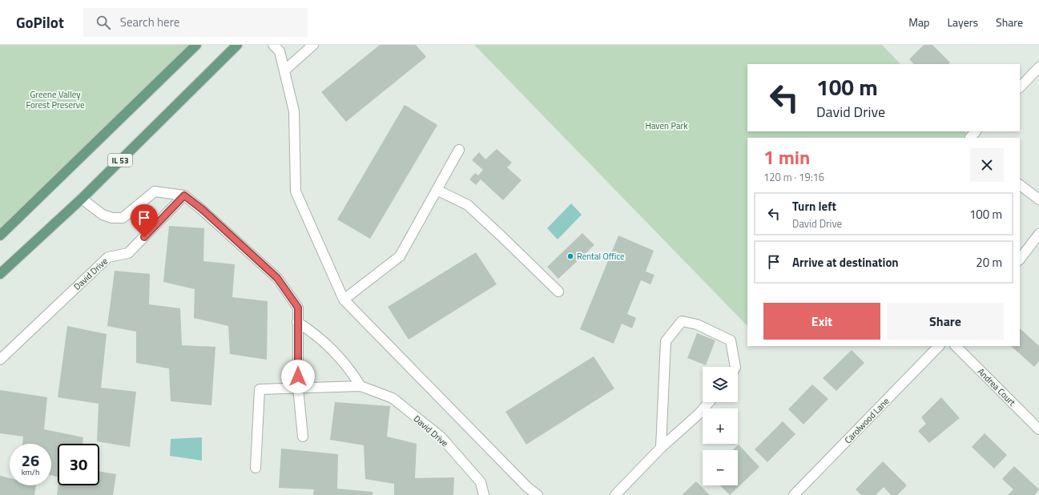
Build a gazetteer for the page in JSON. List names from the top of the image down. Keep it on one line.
{"streets":{"main road":["IL 53"],"street":["David Drive","Andrea Court","Carolwood Lane"]},"parks":["Greene Valley Forest Preserve","Haven Park"],"places":["Rental Office"],"page":{"header":"GoPilot","search":"Search here","nav":["Map","Layers","Share"],"turn":["100 m","David Drive"],"heading":["1 min","120 m · 19:16"],"list":[{"name":"Turn left","note":"David Drive","value":"100 m"},{"name":"Arrive at destination","value":"20 m"}],"buttons":["Exit","Share"],"map_buttons":["+","−"],"speed":"26 km/h","limit":"30"}}
